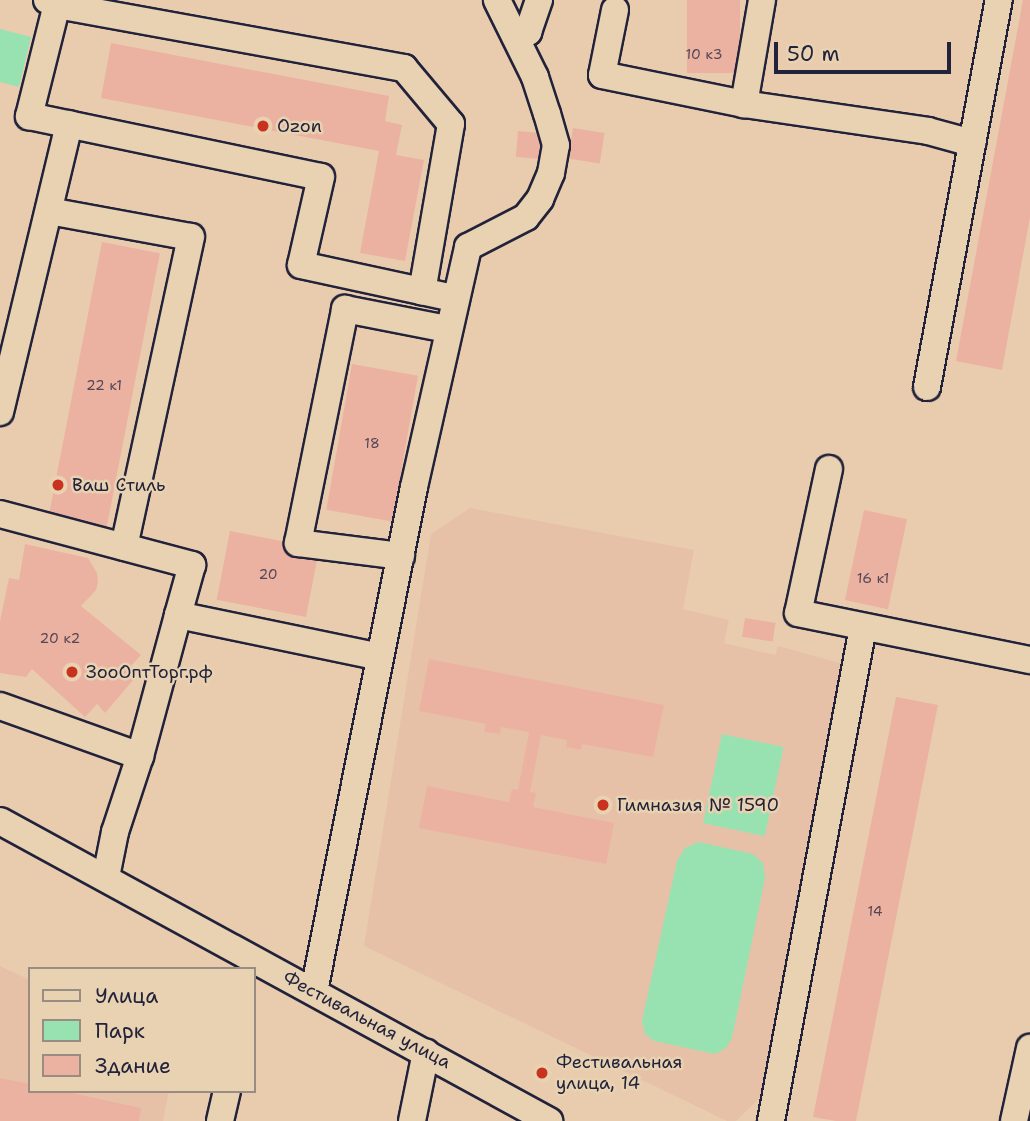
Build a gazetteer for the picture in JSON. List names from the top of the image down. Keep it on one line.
{"streets":{"street":["Фестивальная улица"]},"places":["Ozon","Ваш Стиль","ЗооОптТорг.рф","Гимназия № 1590","Фестивальная улица, 14"],"house_numbers":["10 к3","22 к1","18","20","16 к1","20 к2","14"],"legend":["Улица","Парк","Здание"],"scale_bar":"50 m"}
